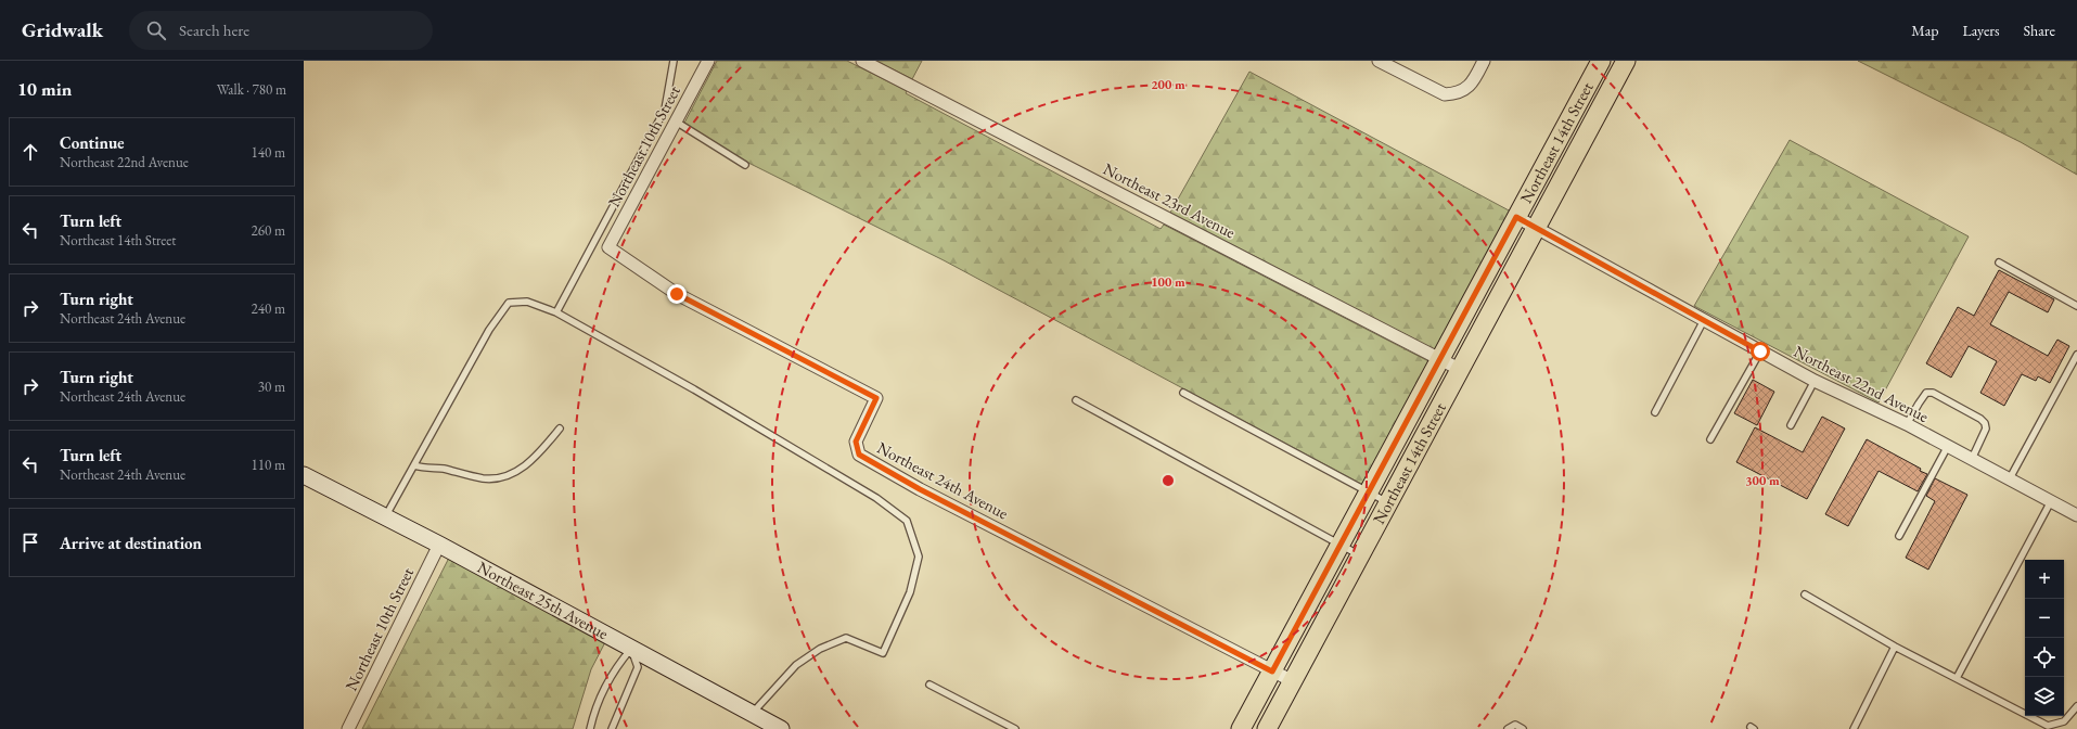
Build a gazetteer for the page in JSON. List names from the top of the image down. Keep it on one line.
{"streets":{"main road":["Northeast 14th Street","Northeast 25th Avenue"],"street":["Northeast 10th Street","Northeast 23rd Avenue","Northeast 22nd Avenue","Northeast 24th Avenue"]},"crossings":[["Northeast 14th Street","Northeast 23rd Avenue"],["Northeast 14th Street","Northeast 22nd Avenue"],["Northeast 14th Street","Northeast 24th Avenue"],["Northeast 10th Street","Northeast 24th Avenue"],["Northeast 10th Street","Northeast 25th Avenue"]],"page":{"header":"Gridwalk","search":"Search here","nav":["Map","Layers","Share"],"heading":["10 min","Walk · 780 m"],"list":[["Continue","Northeast 22nd Avenue","140 m"],["Turn left","Northeast 14th Street","260 m"],["Turn right","Northeast 24th Avenue","240 m"],["Turn right","Northeast 24th Avenue","30 m"],["Turn left","Northeast 24th Avenue","110 m"],"Arrive at destination"],"map_buttons":["+","−"]},"rings":["200 m","100 m","300 m"]}
